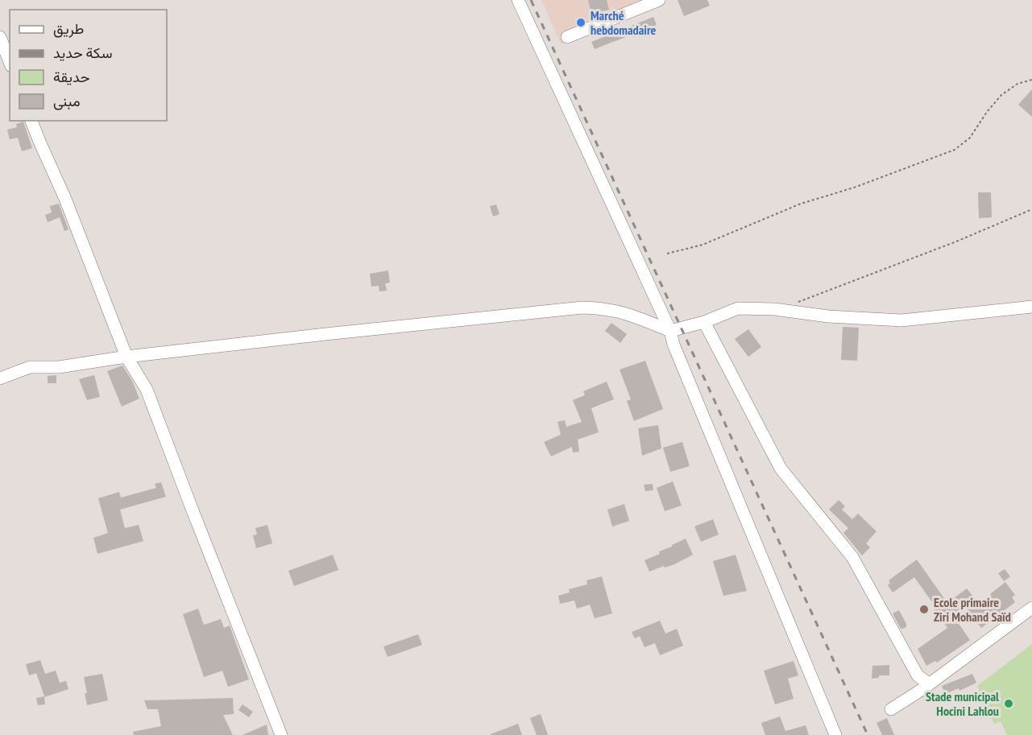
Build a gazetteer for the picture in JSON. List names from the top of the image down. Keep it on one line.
{"places":["Marché hebdomadaire","Ecole primaire Ziri Mohand Saïd","Stade municipal Hocini Lahlou"],"legend":["طريق","سكة حديد","حديقة","مبنى"]}
